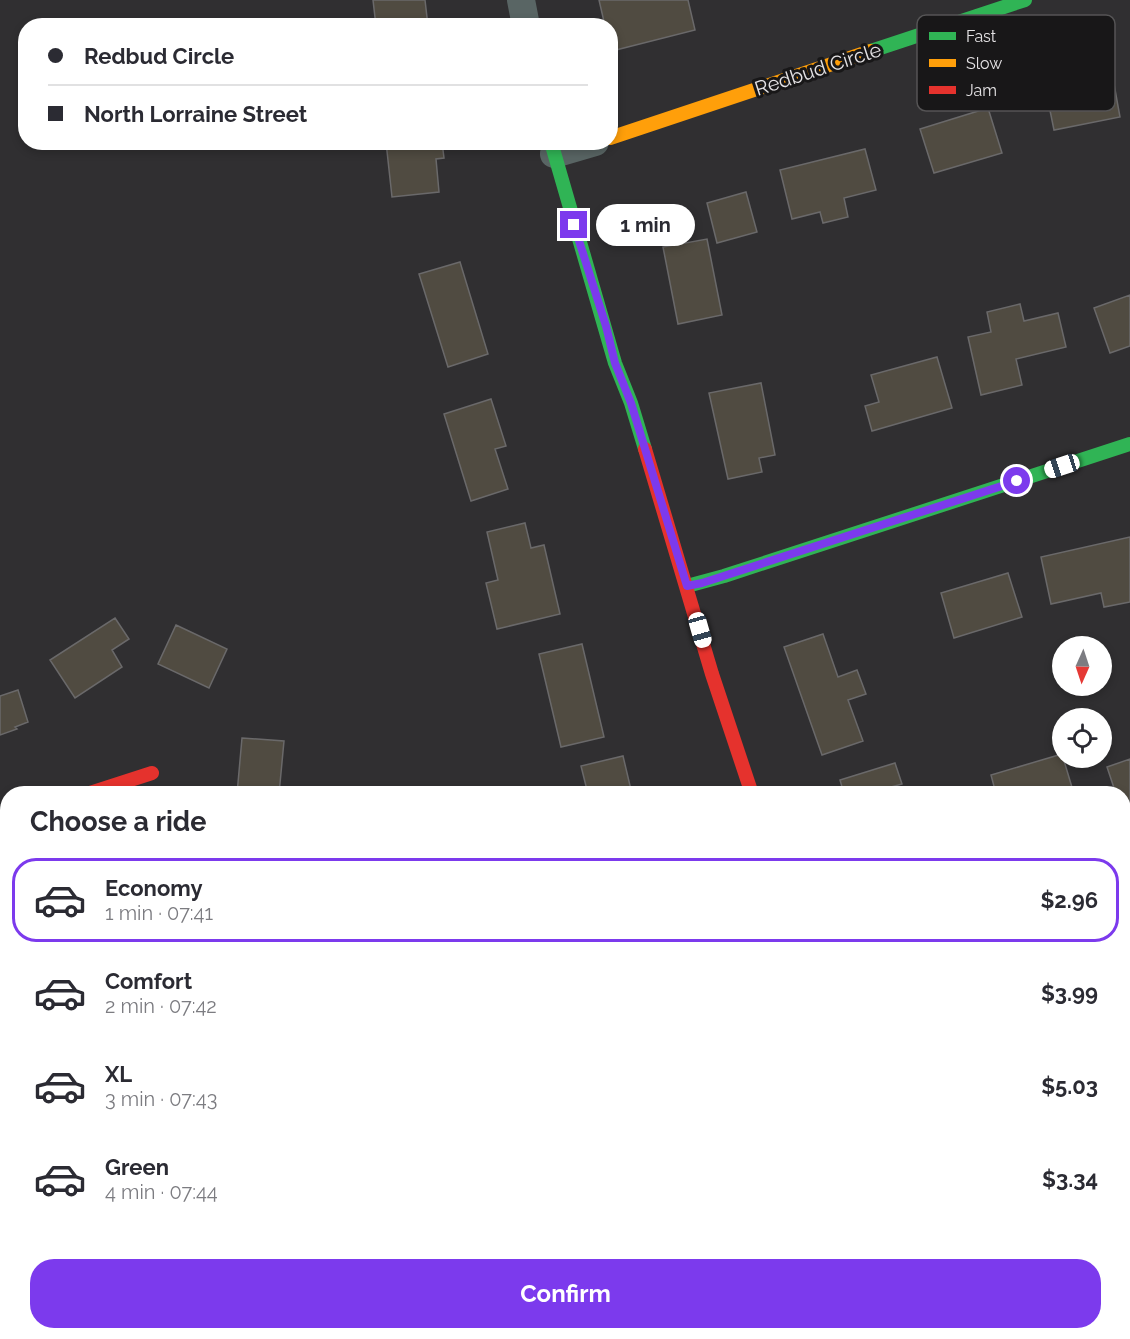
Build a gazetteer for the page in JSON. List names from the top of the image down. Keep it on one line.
{"streets":{"street":["Redbud Circle"]},"legend":["Fast","Slow","Jam"],"north":"bottom","page":{"banner":["Redbud Circle","North Lorraine Street"],"bubble":"1 min","heading":"Choose a ride","list":[{"name":"Economy","note":"1 min · 07:41","value":"$2.96"},{"name":"Comfort","note":"2 min · 07:42","value":"$3.99"},{"name":"XL","note":"3 min · 07:43","value":"$5.03"},{"name":"Green","note":"4 min · 07:44","value":"$3.34"}],"buttons":"Confirm"}}
